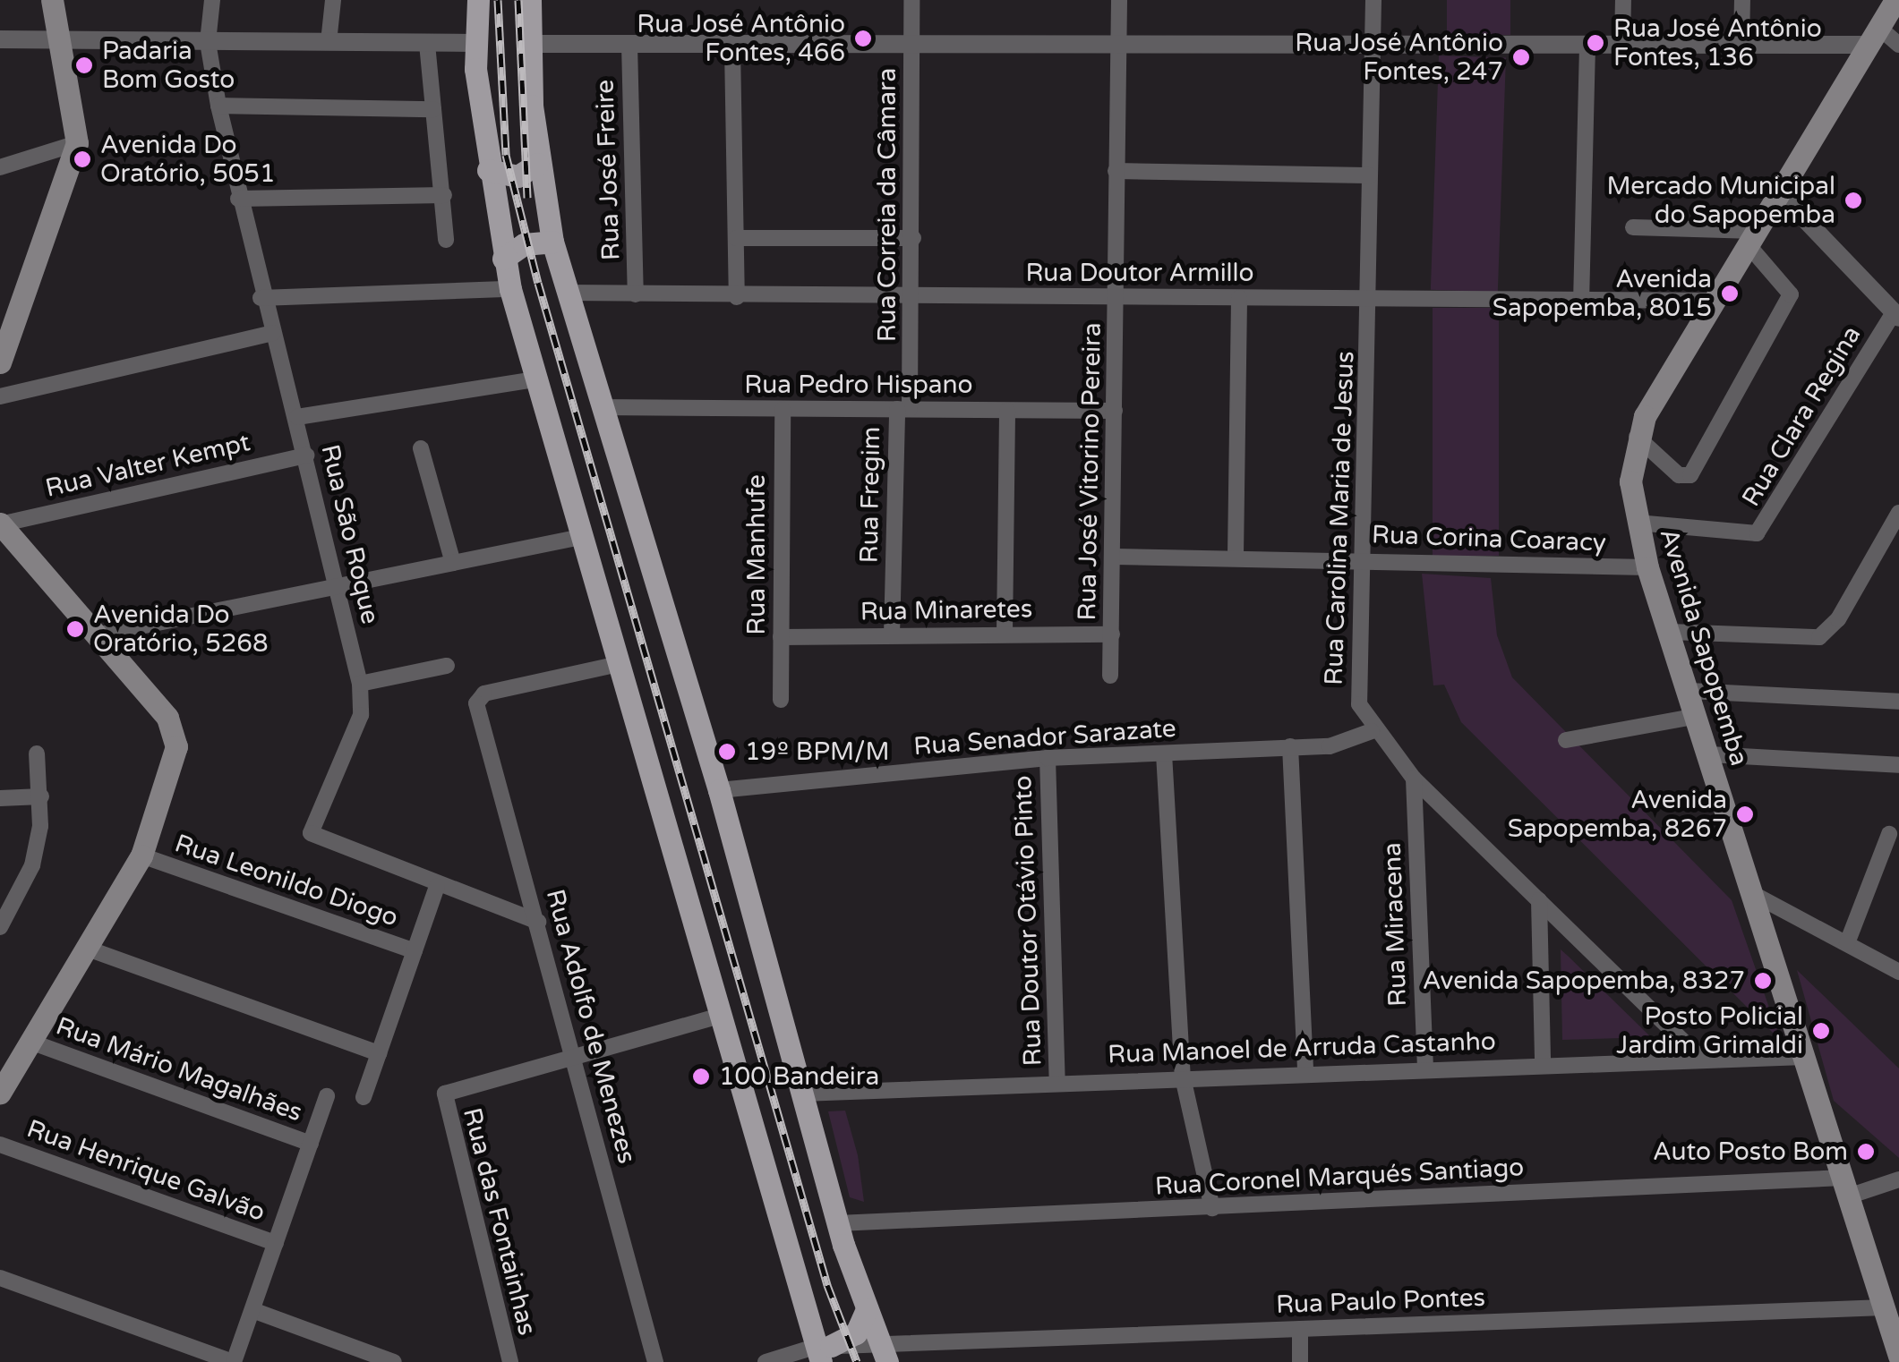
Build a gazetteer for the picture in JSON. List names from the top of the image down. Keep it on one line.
{"streets":{"main road":["Avenida Sapopemba"],"street":["Rua José Freire","Rua Correia da Câmara","Rua Doutor Armillo","Rua Pedro Hispano","Rua Clara Regina","Rua Valter Kempt","Rua José Vitorino Pereira","Rua Fregim","Rua Carolina Maria de Jesus","Rua São Roque","Rua Corina Coaracy","Rua Manhufe","Rua Minaretes","Rua Senador Sarazate","Rua Leonildo Diogo","Rua Doutor Otávio Pinto","Rua Miracena","Rua Adolfo de Menezes","Rua Manoel de Arruda Castanho","Rua Mário Magalhães","Rua Henrique Galvão","Rua Coronel Marqués Santiago","Rua das Fontainhas","Rua Paulo Pontes"]},"crossings":[["Rua José Freire","Rua Doutor Armillo"],["Rua Correia da Câmara","Rua Doutor Armillo"],["Rua Correia da Câmara","Rua Pedro Hispano"],["Rua Correia da Câmara","Rua Fregim"],["Rua Doutor Armillo","Rua José Vitorino Pereira"],["Rua Doutor Armillo","Rua Carolina Maria de Jesus"],["Rua Doutor Armillo","Avenida Sapopemba"],["Rua Pedro Hispano","Rua José Vitorino Pereira"],["Rua Pedro Hispano","Rua Fregim"],["Rua Pedro Hispano","Rua Manhufe"],["Rua Clara Regina","Avenida Sapopemba"],["Rua Valter Kempt","Rua São Roque"],["Rua José Vitorino Pereira","Rua Corina Coaracy"],["Rua José Vitorino Pereira","Rua Minaretes"],["Rua Fregim","Rua Minaretes"],["Rua Carolina Maria de Jesus","Rua Corina Coaracy"],["Rua Carolina Maria de Jesus","Rua Senador Sarazate"],["Rua Carolina Maria de Jesus","Rua Miracena"],["Rua Carolina Maria de Jesus","Rua Manoel de Arruda Castanho"],["Rua São Roque","Rua Adolfo de Menezes"],["Rua Corina Coaracy","Avenida Sapopemba"],["Rua Manhufe","Rua Minaretes"],["Avenida Sapopemba","Rua Manoel de Arruda Castanho"],["Avenida Sapopemba","Rua Coronel Marqués Santiago"],["Avenida Sapopemba","Rua Paulo Pontes"],["Rua Senador Sarazate","Rua Doutor Otávio Pinto"],["Rua Doutor Otávio Pinto","Rua Manoel de Arruda Castanho"],["Rua Miracena","Rua Manoel de Arruda Castanho"],["Rua Adolfo de Menezes","Rua das Fontainhas"]],"places":["Rua José Antônio Fontes, 466","Rua José Antônio Fontes, 136","Rua José Antônio Fontes, 247","Padaria Bom Gosto","Avenida Do Oratório, 5051","Mercado Municipal do Sapopemba","Avenida Sapopemba, 8015","Avenida Do Oratório, 5268","19º BPM/M","Avenida Sapopemba, 8267","Avenida Sapopemba, 8327","Posto Policial Jardim Grimaldi","100 Bandeira","Auto Posto Bom"]}
